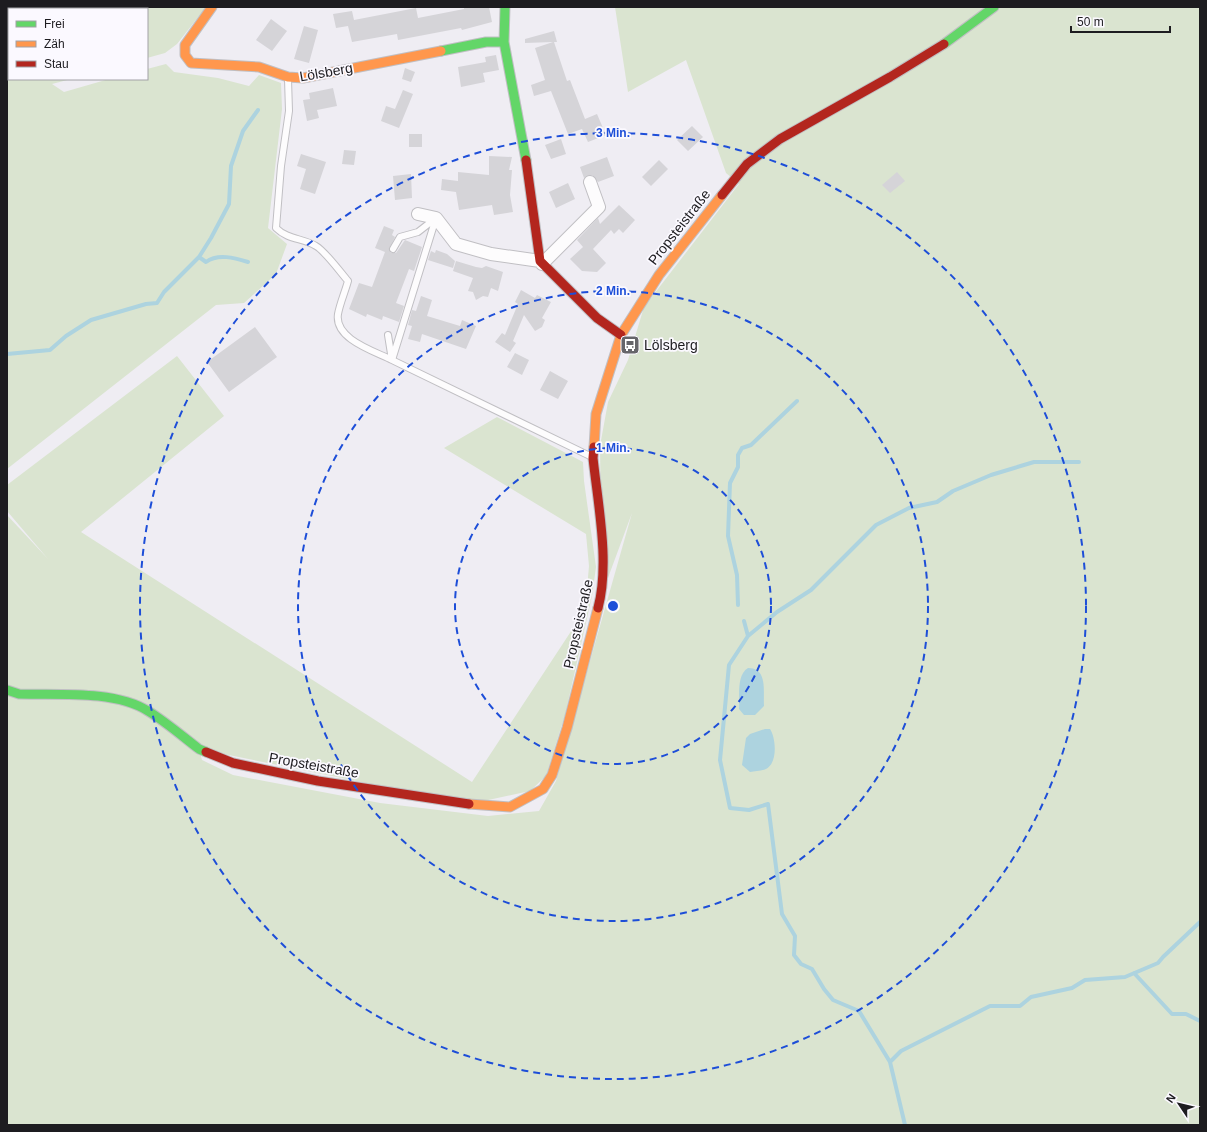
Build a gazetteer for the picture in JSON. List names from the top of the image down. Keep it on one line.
{"streets":{"street":["Lölsberg","Propsteistraße"]},"places":{"bus stop":["Lölsberg"]},"legend":["Frei","Zäh","Stau"],"scale_bar":"50 m","north":"top left","rings":["3 Min.","2 Min.","1 Min."]}
